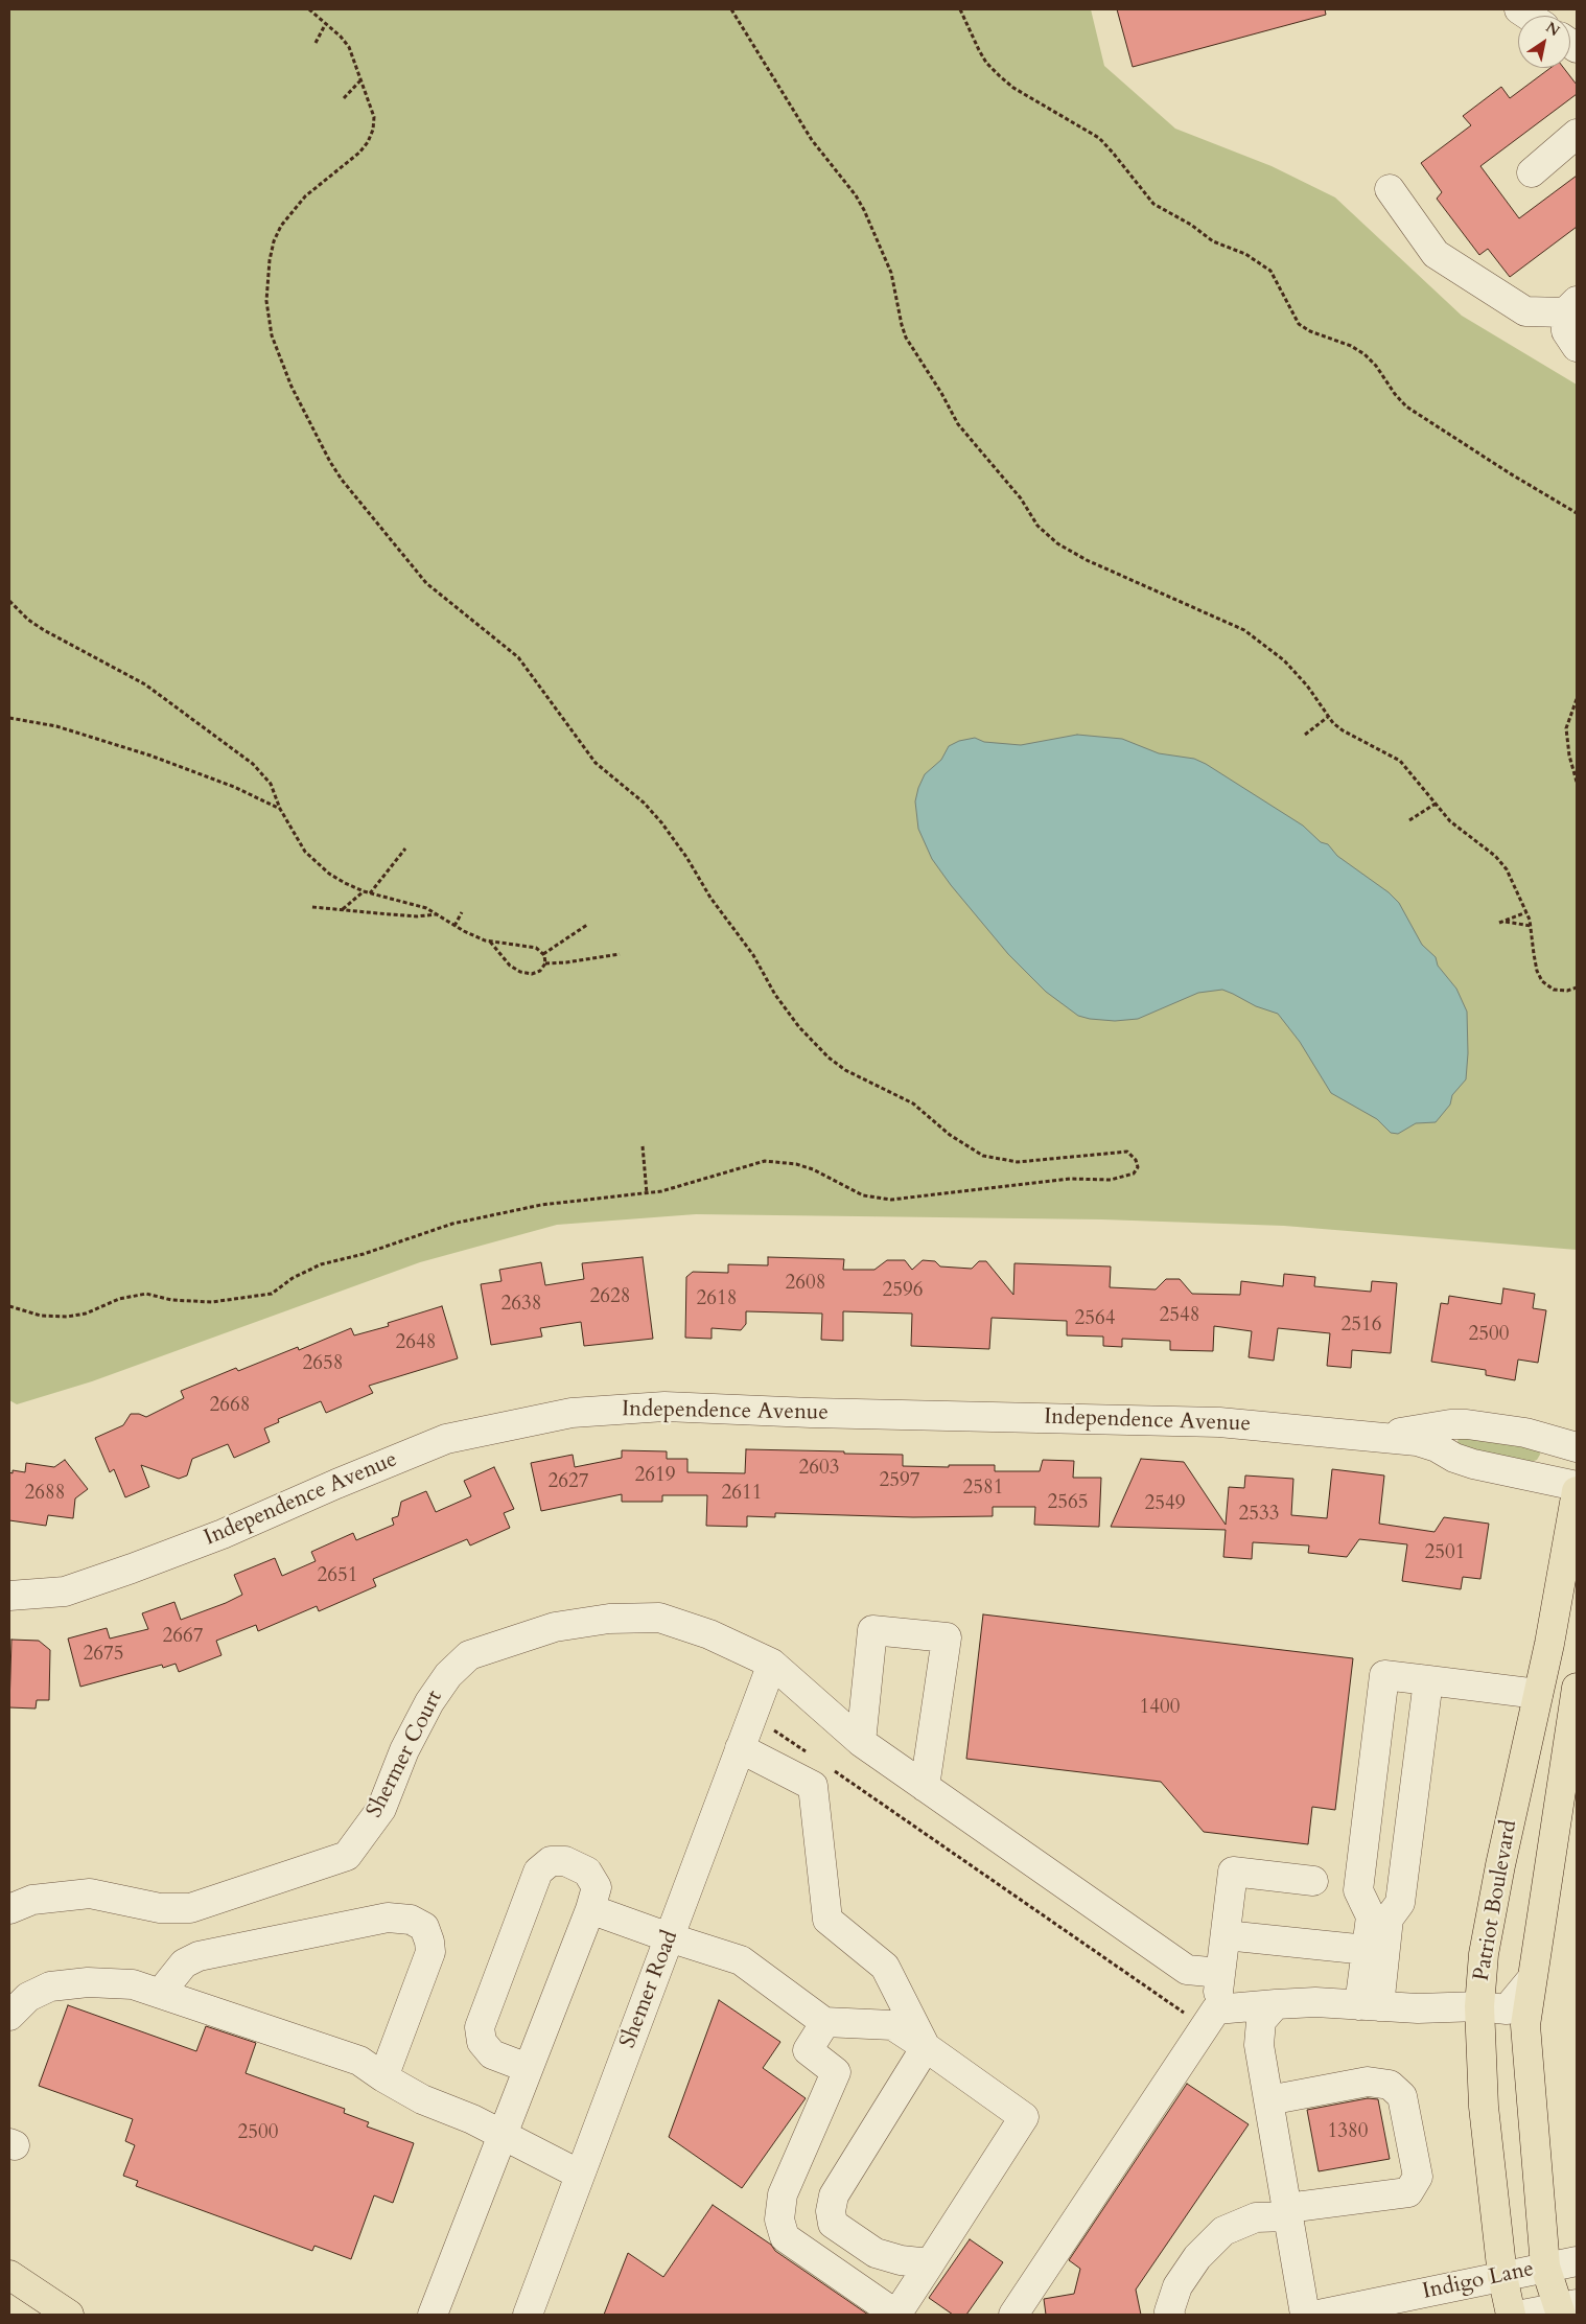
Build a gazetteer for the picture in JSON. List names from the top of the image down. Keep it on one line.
{"streets":{"main road":["Patriot Boulevard"],"street":["Independence Avenue","Shermer Court","Shemer Road","Indigo Lane"]},"crossings":[["Shermer Court","Shemer Road"],["Patriot Boulevard","Indigo Lane"]],"house_numbers":["2608","2596","2628","2618","2638","2548","2564","2516","2500","2648","2658","2668","2603","2619","2597","2627","2581","2688","2611","2565","2549","2533","2501","2651","2667","2675","1400","1380","2500"],"north":"top right"}
